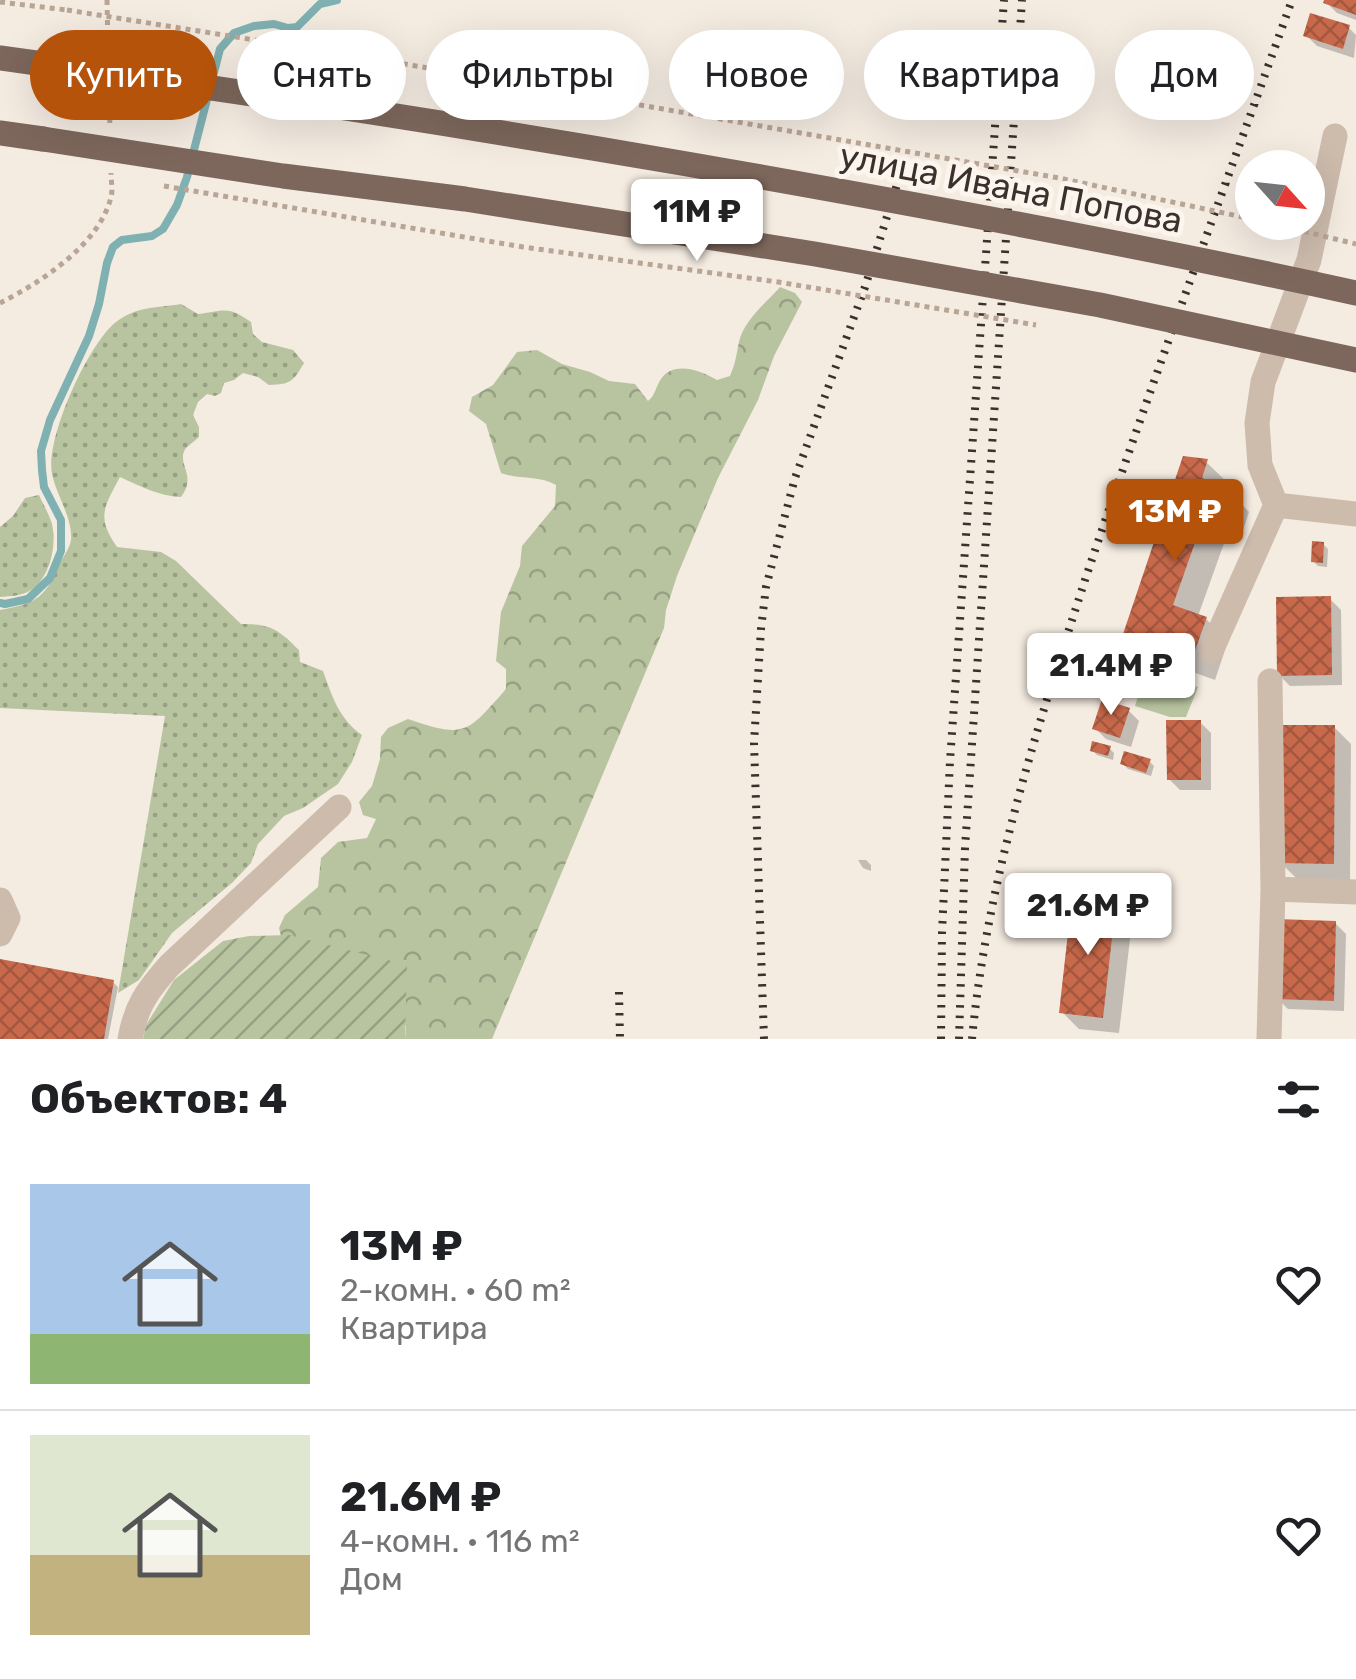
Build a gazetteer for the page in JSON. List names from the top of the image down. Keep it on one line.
{"streets":{"main road":["улица Ивана Попова"]},"north":"bottom right","page":{"chip":["Купить","Снять","Фильтры","Новое","Квартира","Дом"],"price":["11M ₽","13M ₽","21.4M ₽","21.6M ₽"],"heading":"Объектов: 4","list":[{"name":"13M ₽","note":"2-комн. · 60 m² · Квартира"},{"name":"21.6M ₽","note":"4-комн. · 116 m² · Дом"}]}}
